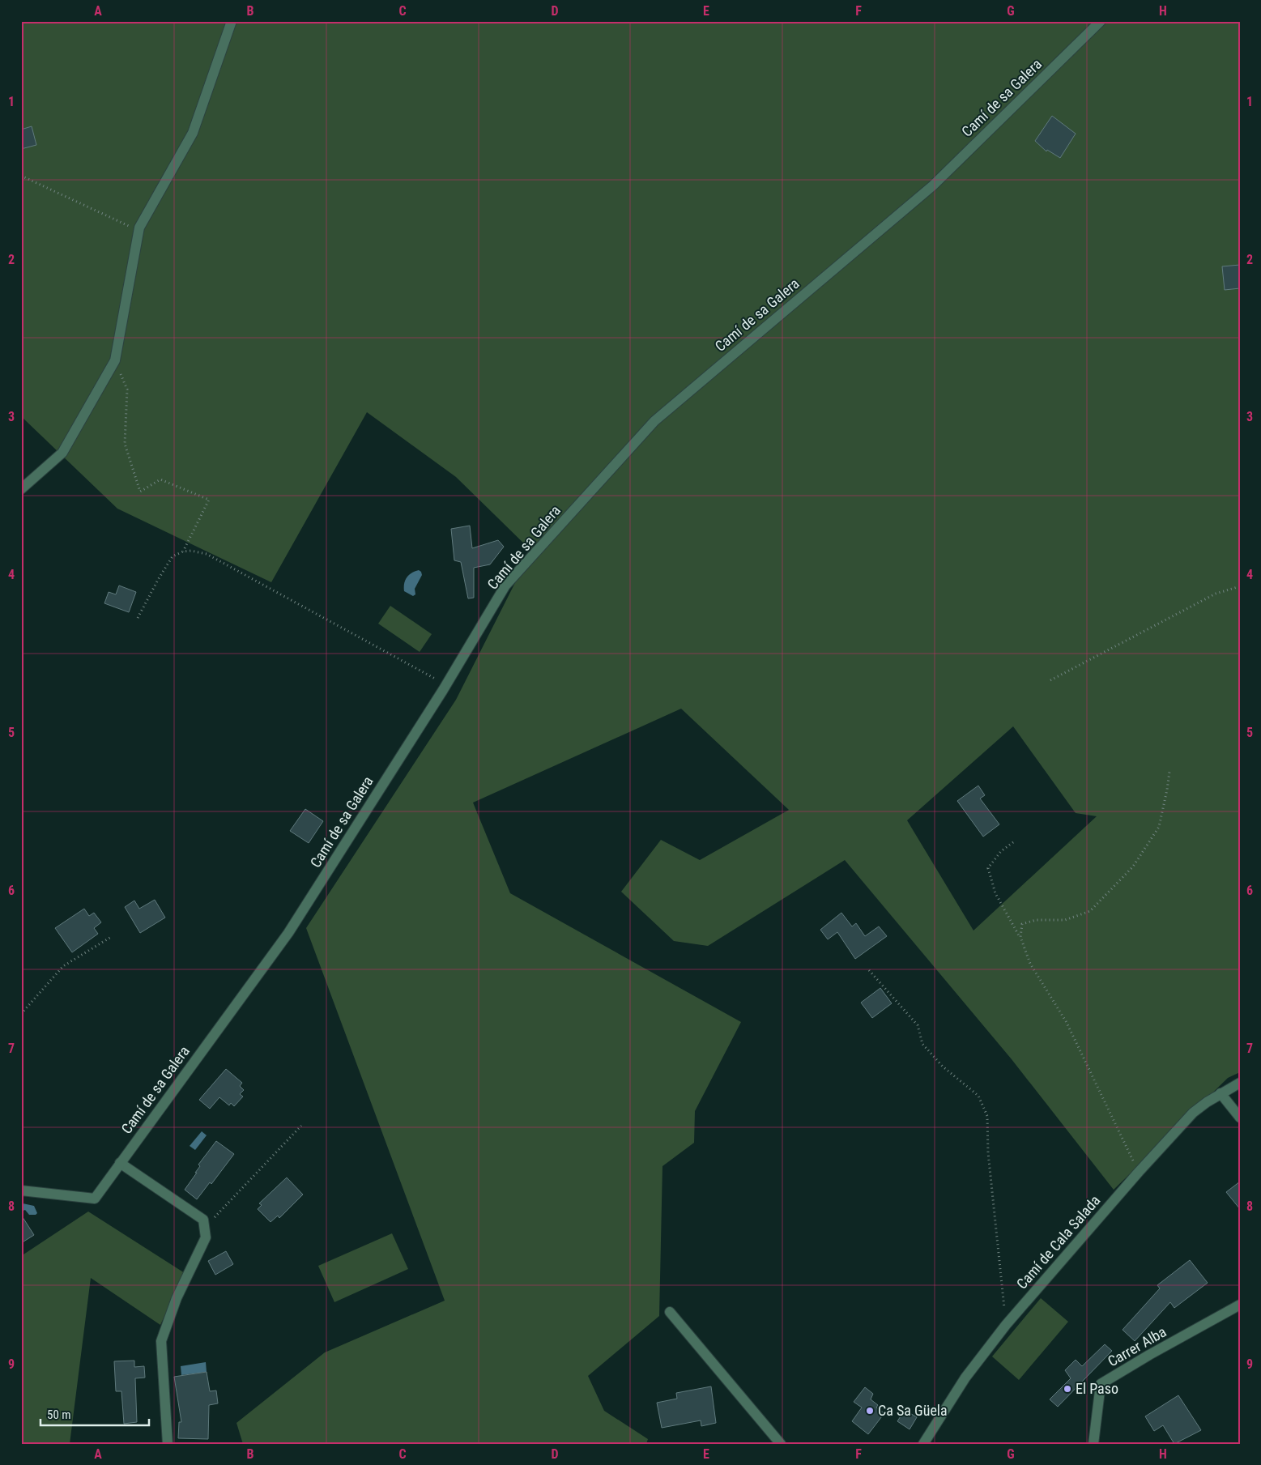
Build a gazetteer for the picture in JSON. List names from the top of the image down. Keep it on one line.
{"streets":{"street":["Camí de sa Galera","Camí de Cala Salada","Carrer Alba"]},"places":["El Paso","Ca Sa Güela"],"scale_bar":"50 m","grid":{"columns":["A","B","C","D","E","F","G","H"],"rows":["1","2","3","4","5","6","7","8","9"]}}
